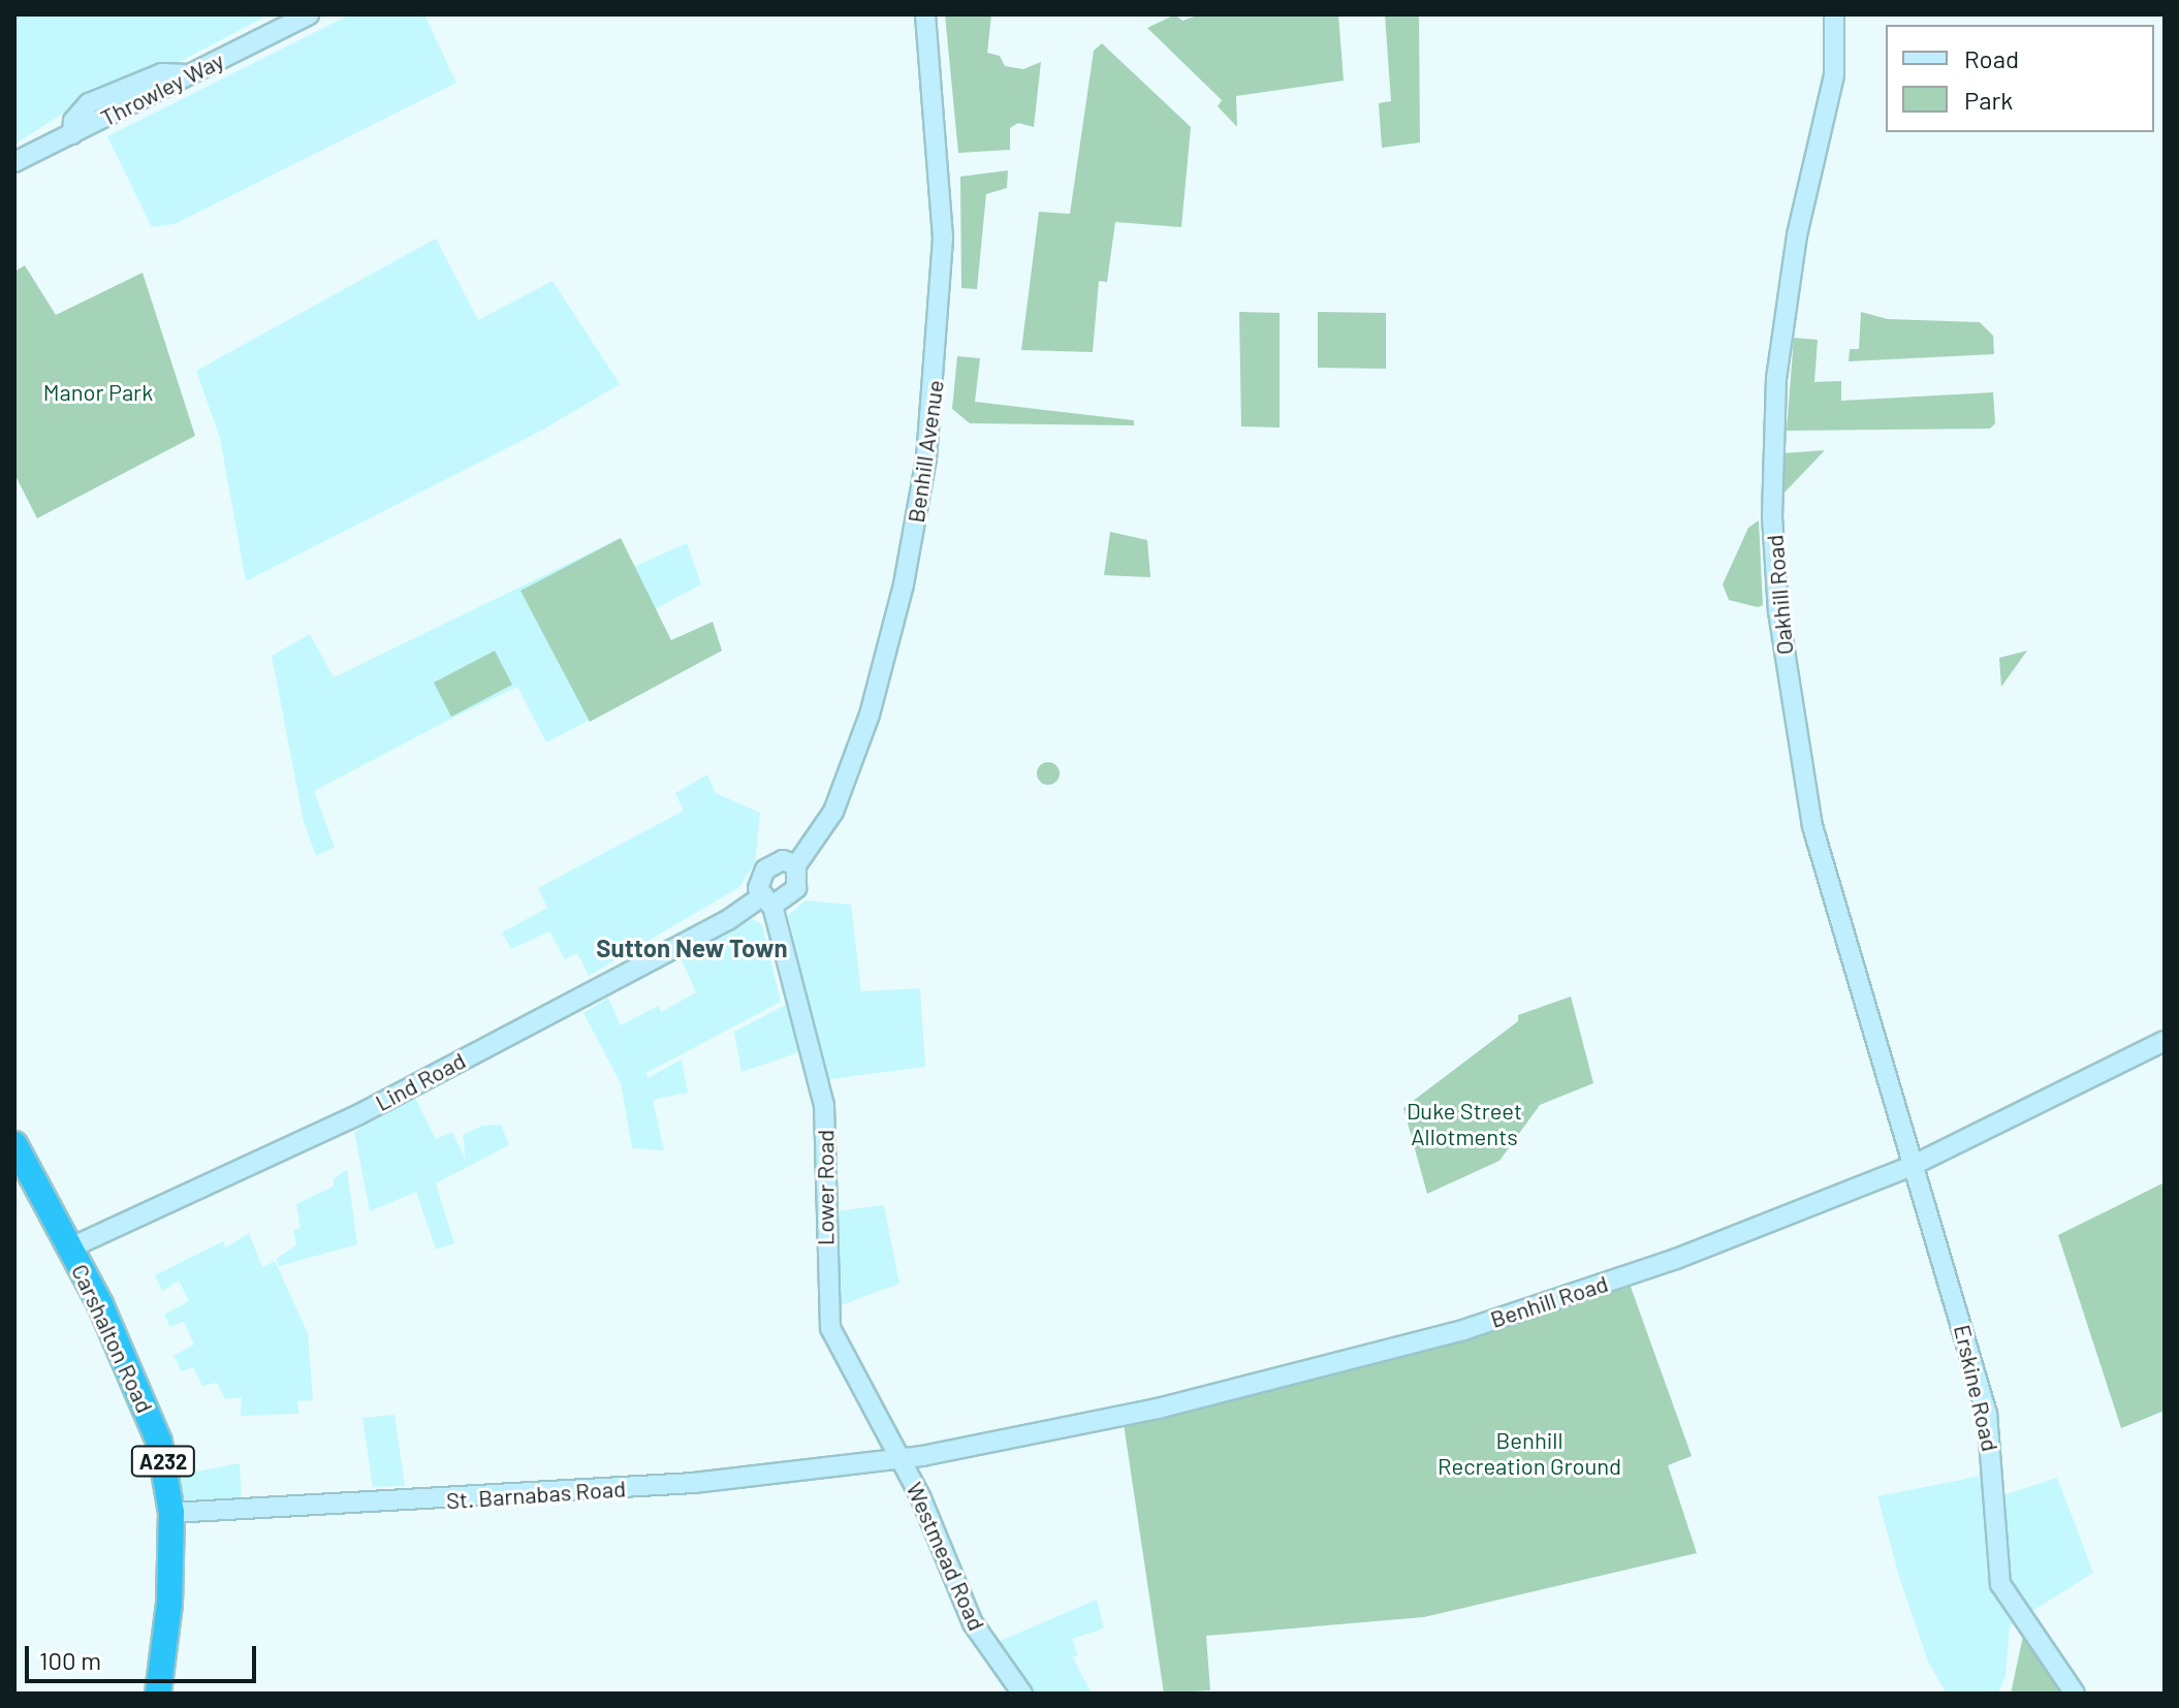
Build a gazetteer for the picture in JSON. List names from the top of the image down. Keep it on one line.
{"streets":{"highway":["Carshalton Road","A232"],"street":["Throwley Way","Benhill Avenue","Oakhill Road","Lind Road","Lower Road","Benhill Road","Erskine Road","St. Barnabas Road","Westmead Road"]},"crossings":[["Benhill Avenue","Lind Road"],["Benhill Avenue","Lower Road"],["Oakhill Road","Benhill Road"],["Oakhill Road","Erskine Road"],["Lind Road","Lower Road"],["Lind Road","Carshalton Road"],["Lower Road","Benhill Road"],["Lower Road","St. Barnabas Road"],["Lower Road","Westmead Road"],["Benhill Road","Erskine Road"],["Benhill Road","St. Barnabas Road"],["Benhill Road","Westmead Road"],["Carshalton Road","St. Barnabas Road"],["St. Barnabas Road","Westmead Road"]],"districts":["Sutton New Town"],"parks":["Manor Park","Duke Street Allotments","Benhill Recreation Ground"],"legend":["Road","Park"],"scale_bar":"100 m"}
